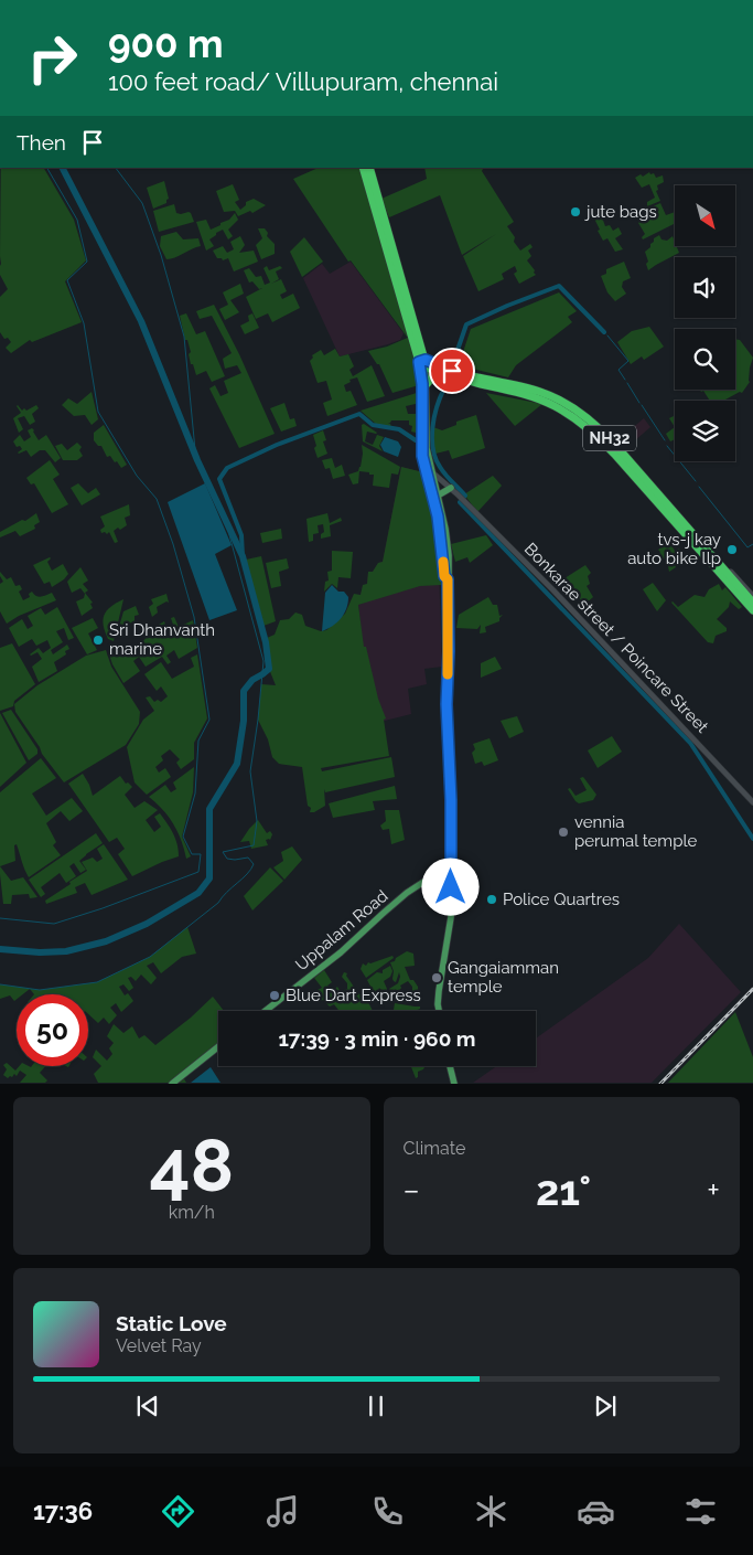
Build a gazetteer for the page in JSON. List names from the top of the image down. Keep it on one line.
{"streets":{"highway":["NH32"],"main road":["Uppalam Road"],"street":["Bonkarae street / Poincare Street"]},"places":["jute bags","tvs-j kay auto bike llp","Sri Dhanvanth marine","vennia perumal temple","Police Quartres","Gangaiamman temple","Blue Dart Express"],"north":"bottom right","page":{"turn":["900 m","100 feet road/ Villupuram, chennai"],"then":"Then","limit":"50","trip":"17:39 · 3 min · 960 m","tile":[["48","km/h"],"Climate"],"heat":["−","21°","+"],"song":["Static Love","Velvet Ray"],"tabs":"17:36"}}
